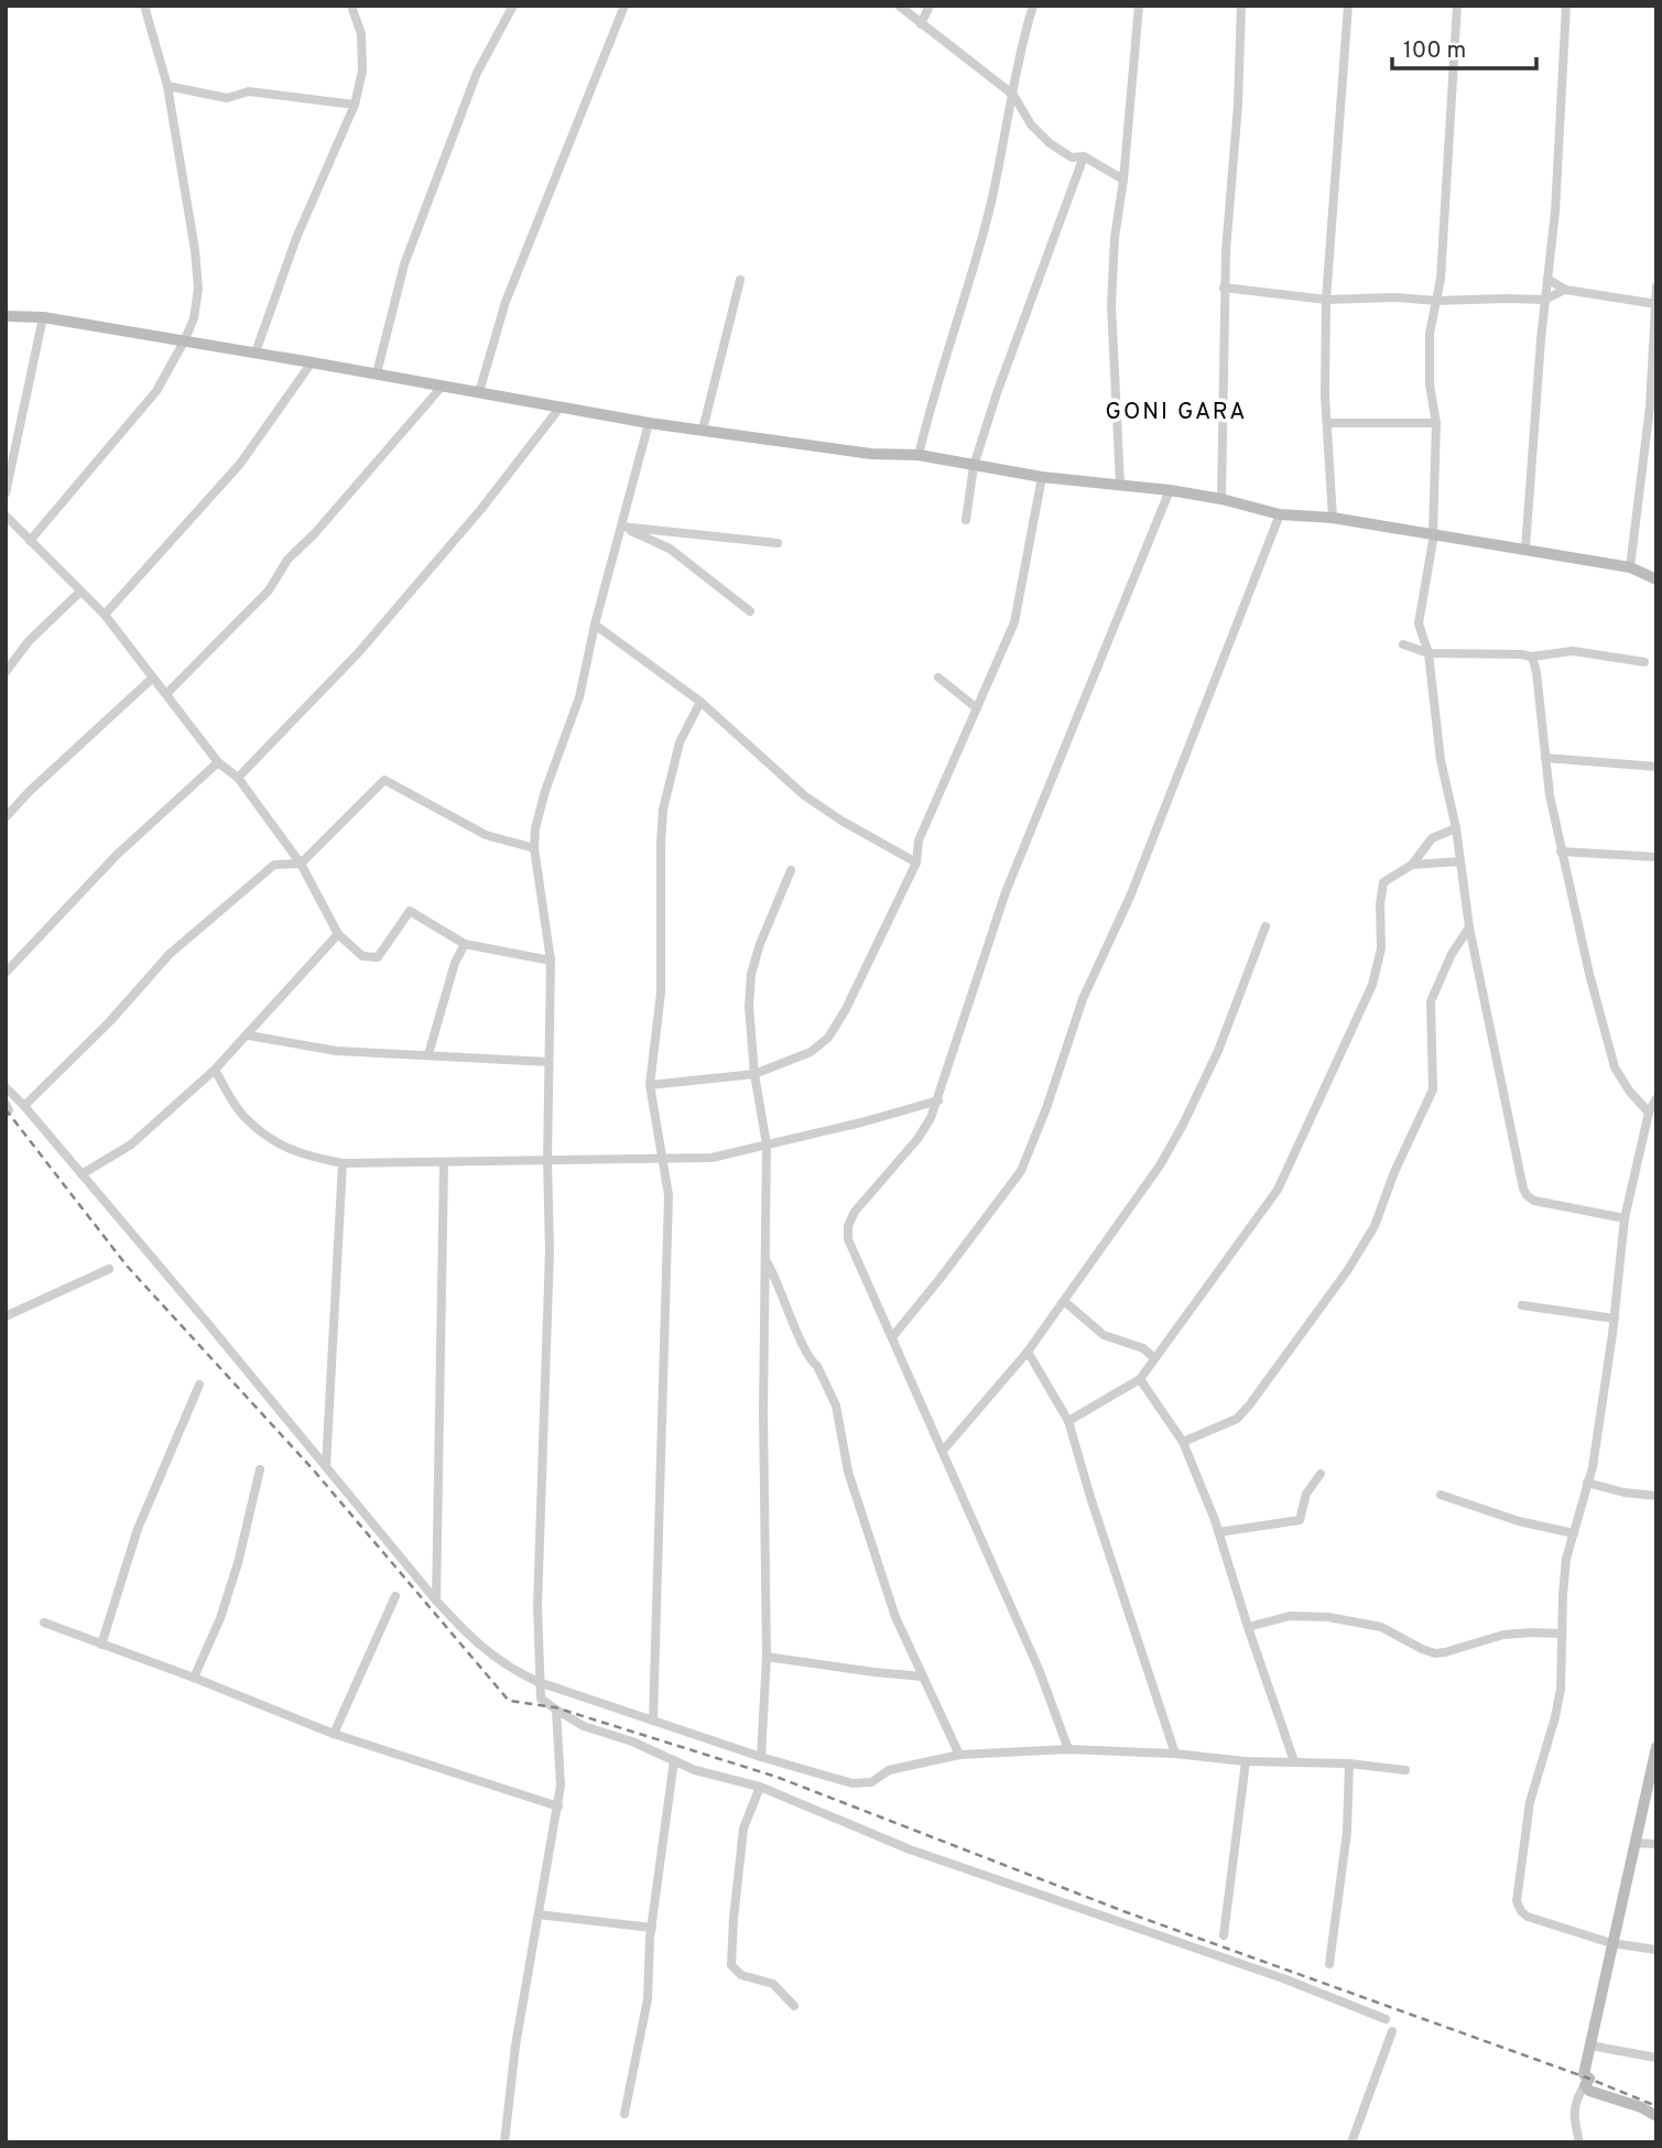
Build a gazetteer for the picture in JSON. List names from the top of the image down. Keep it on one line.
{"districts":["GONI GARA"],"scale_bar":"100 m"}
